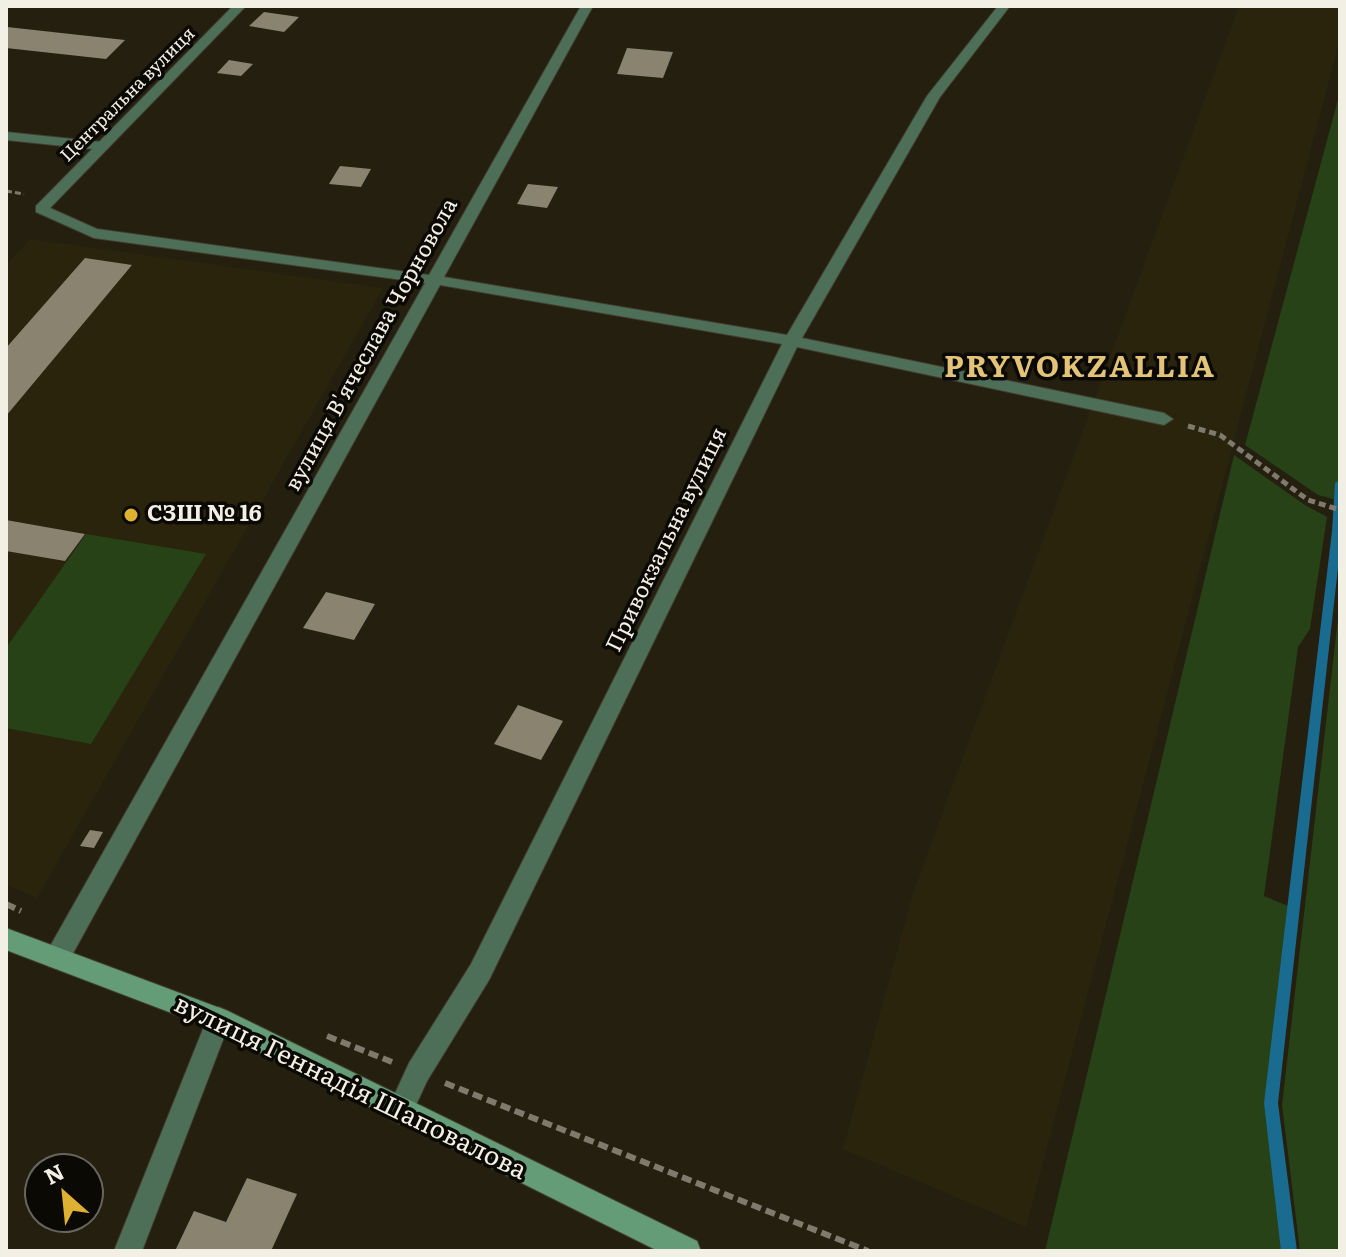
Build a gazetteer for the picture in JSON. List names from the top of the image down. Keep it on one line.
{"streets":{"street":["Центральна вулиця","вулиця В'ячеслава Чорновола","Привокзальна вулиця","вулиця Геннадія Шаповалова"]},"crossings":[["Центральна вулиця","вулиця В'ячеслава Чорновола"],["вулиця В'ячеслава Чорновола","вулиця Геннадія Шаповалова"],["Привокзальна вулиця","вулиця Геннадія Шаповалова"]],"districts":["PRYVOKZALLIA"],"places":["СЗШ № 16"],"north":"top left"}
